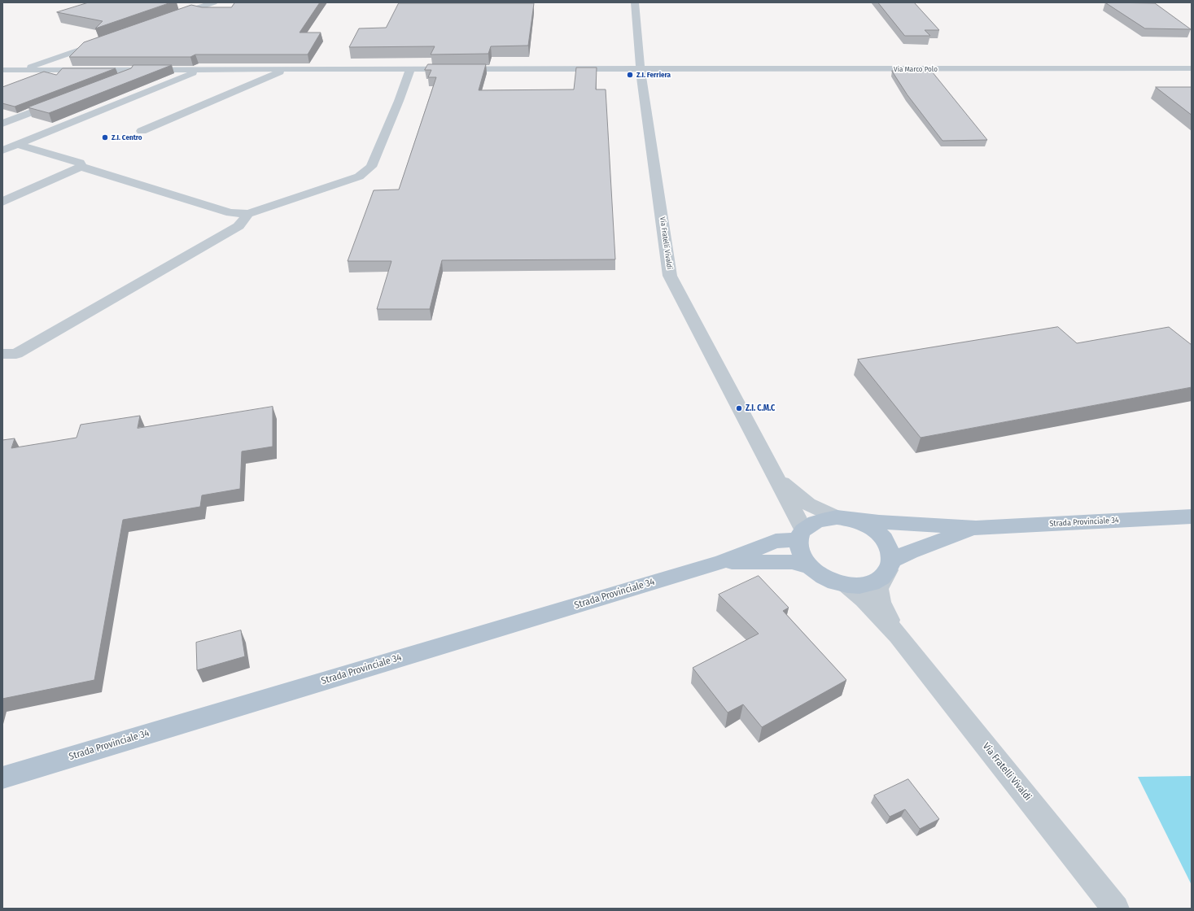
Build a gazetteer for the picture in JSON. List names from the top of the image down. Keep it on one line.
{"streets":{"main road":["Strada Provinciale 34"],"street":["Via Marco Polo","Via Fratelli Vivaldi"]},"crossings":[["Via Marco Polo","Via Fratelli Vivaldi"],["Via Fratelli Vivaldi","Strada Provinciale 34"]],"places":["Z.I. Ferriera","Z.I. Centro","Z.I. C.M.C"]}
